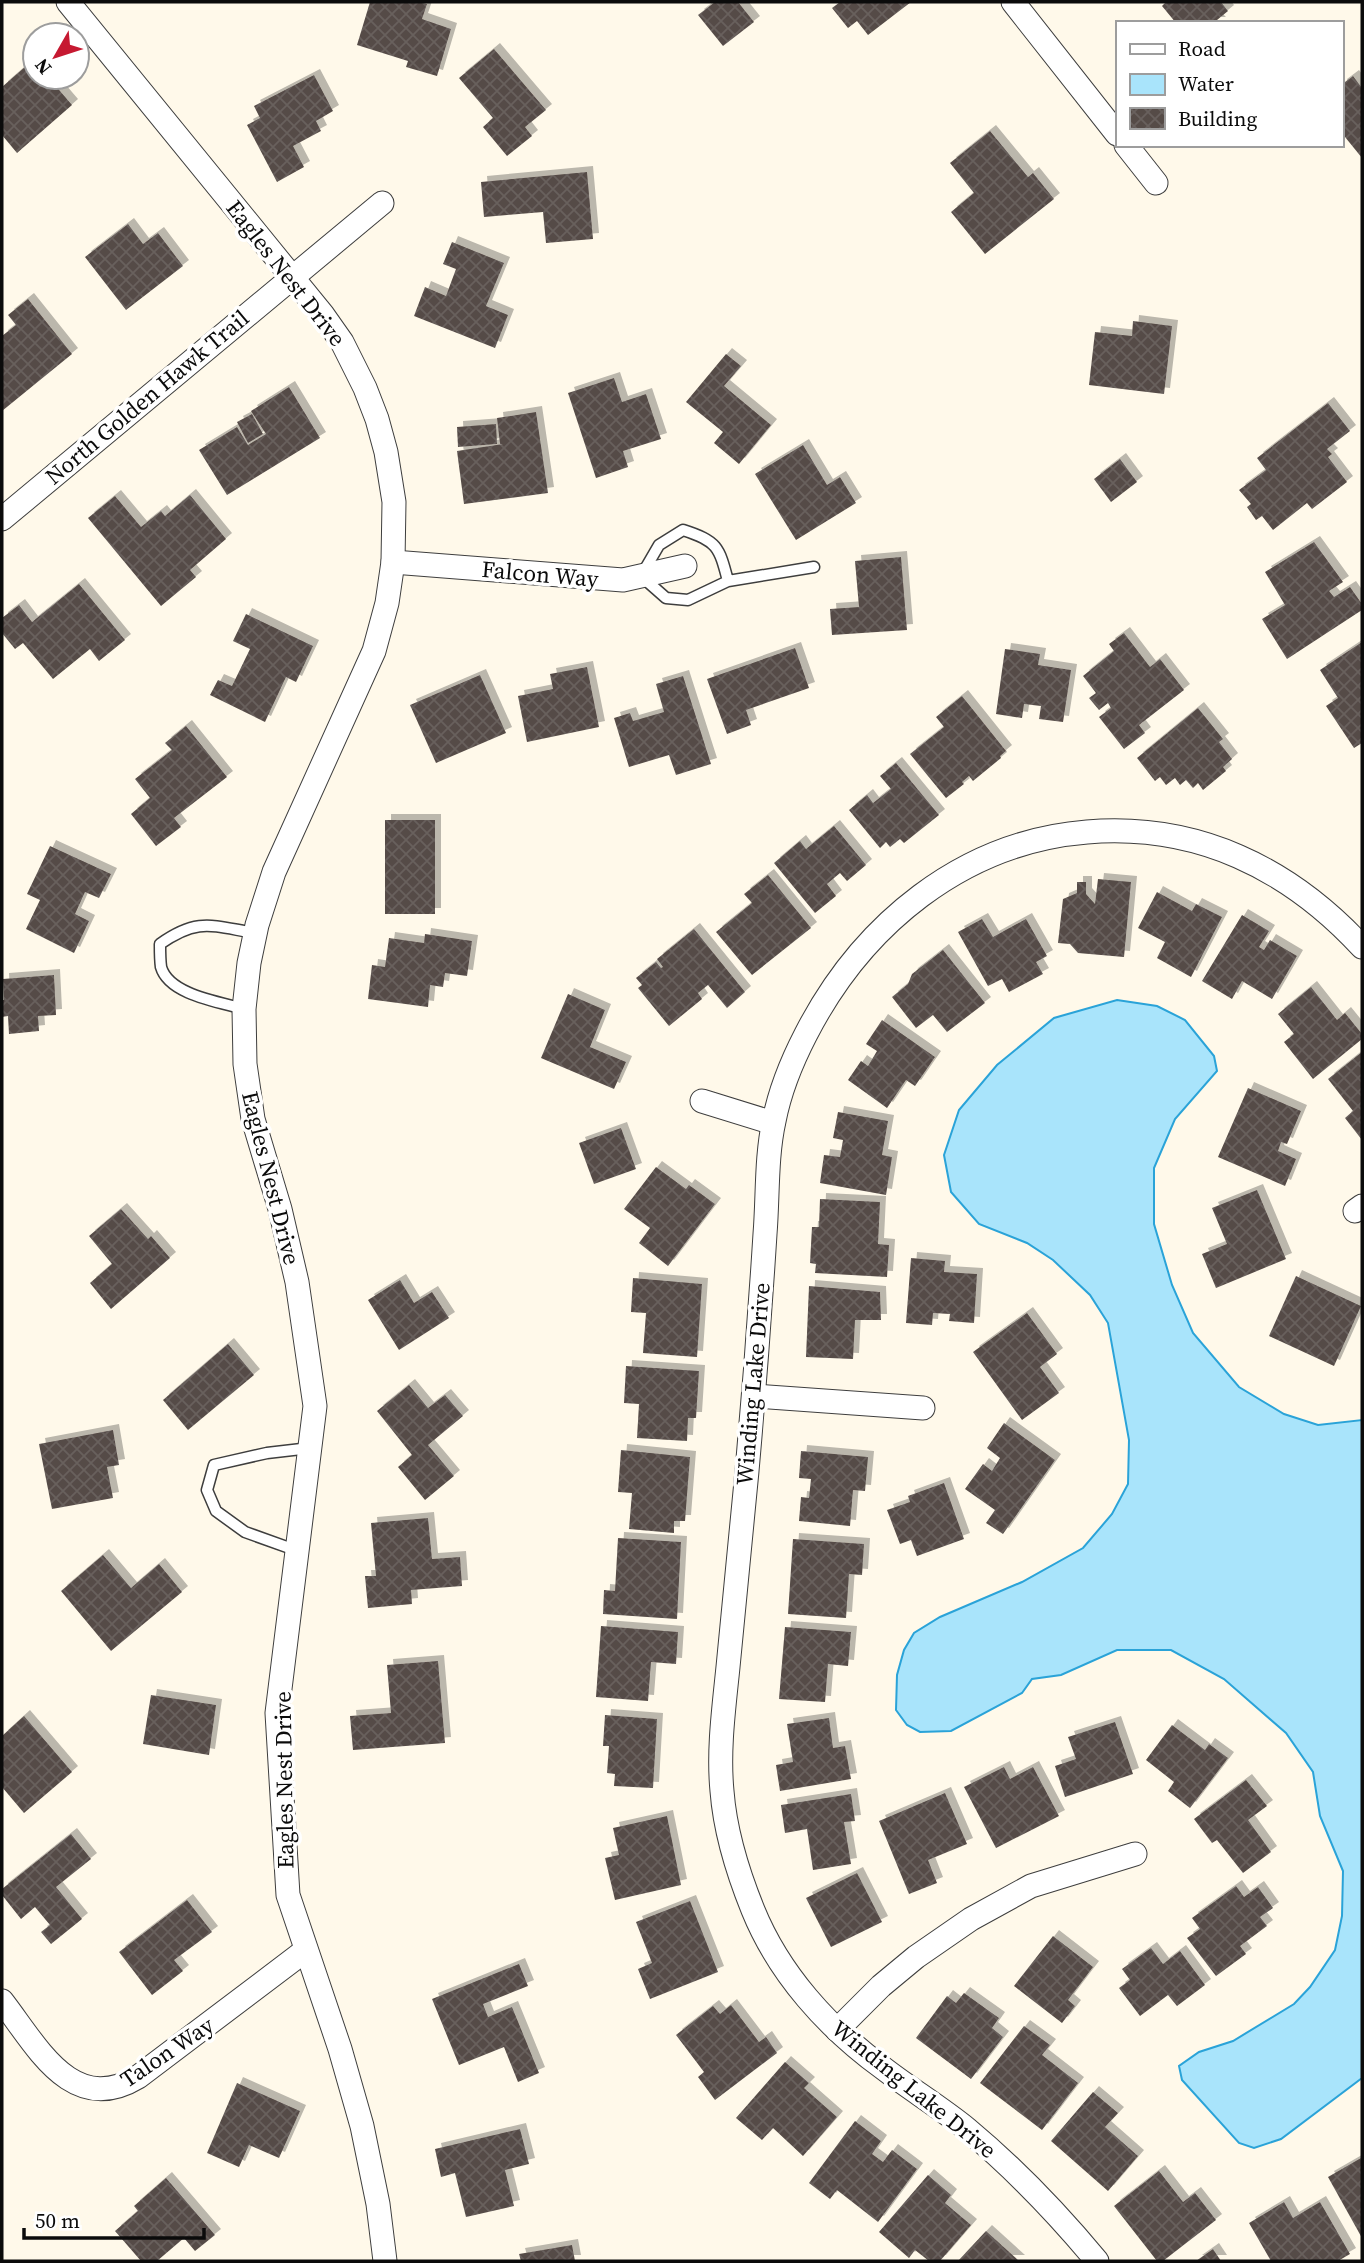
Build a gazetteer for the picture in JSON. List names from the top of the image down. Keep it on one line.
{"streets":{"street":["Eagles Nest Drive","North Golden Hawk Trail","Falcon Way","Winding Lake Drive","Talon Way"]},"crossings":[["Eagles Nest Drive","North Golden Hawk Trail"],["Eagles Nest Drive","Falcon Way"],["Eagles Nest Drive","Talon Way"]],"legend":["Road","Water","Building"],"scale_bar":"50 m","north":"bottom left"}
